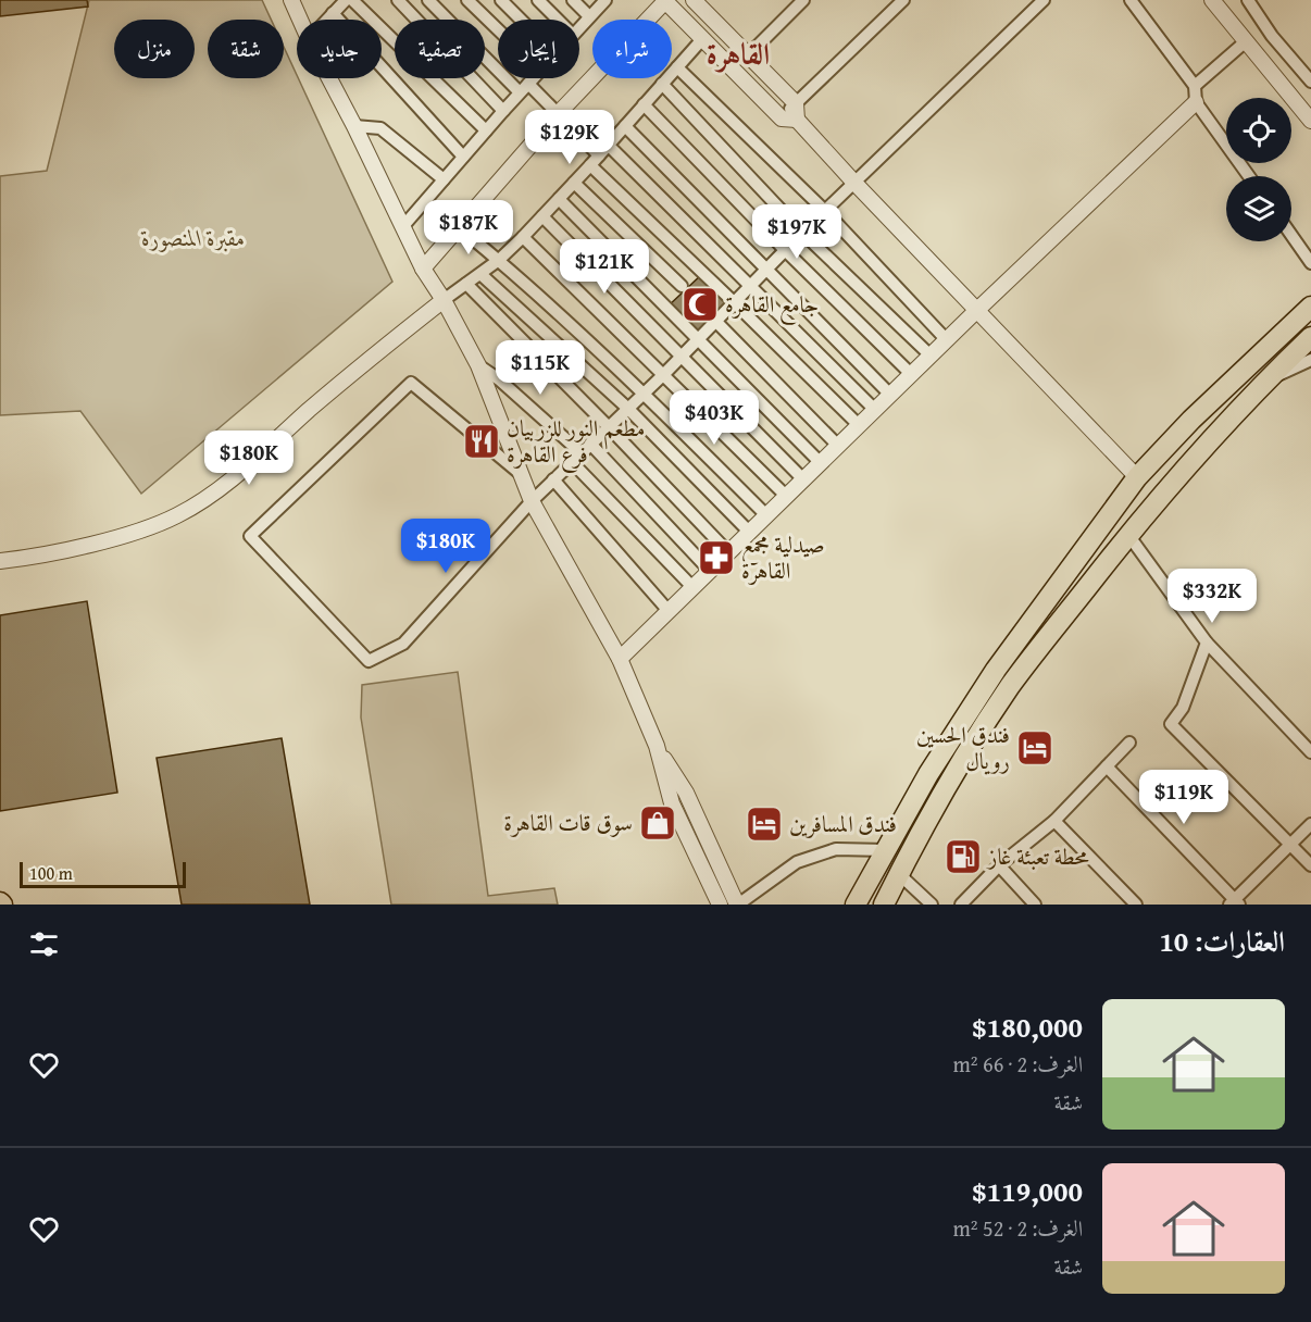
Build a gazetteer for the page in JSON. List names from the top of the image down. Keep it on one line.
{"districts":["القاهرة"],"parks":["مقبرة المنصورة"],"places":{"mosque":["جامع القاهرة"],"restaurant":["مطعم النور للزربيان فرع القاهرة"],"pharmacy":["صيدلية مجمع القاهرة"],"hotel":["فندق الحسين رويال","فندق المسافرين"],"shop":["سوق قات القاهرة"],"fuel station":["محطة تعبئة غاز"]},"scale_bar":"100 m","page":{"chip":["شراء","إيجار","تصفية","جديد","شقة","منزل"],"price":["$129K","$187K","$197K","$121K","$115K","$403K","$180K","$180K","$332K","$119K"],"scale":"100 m","heading":"العقارات: 10","list":[{"name":"$180,000","note":"الغرف: 2 · 66 m² · شقة"},{"name":"$119,000","note":"الغرف: 2 · 52 m² · شقة"}]}}
